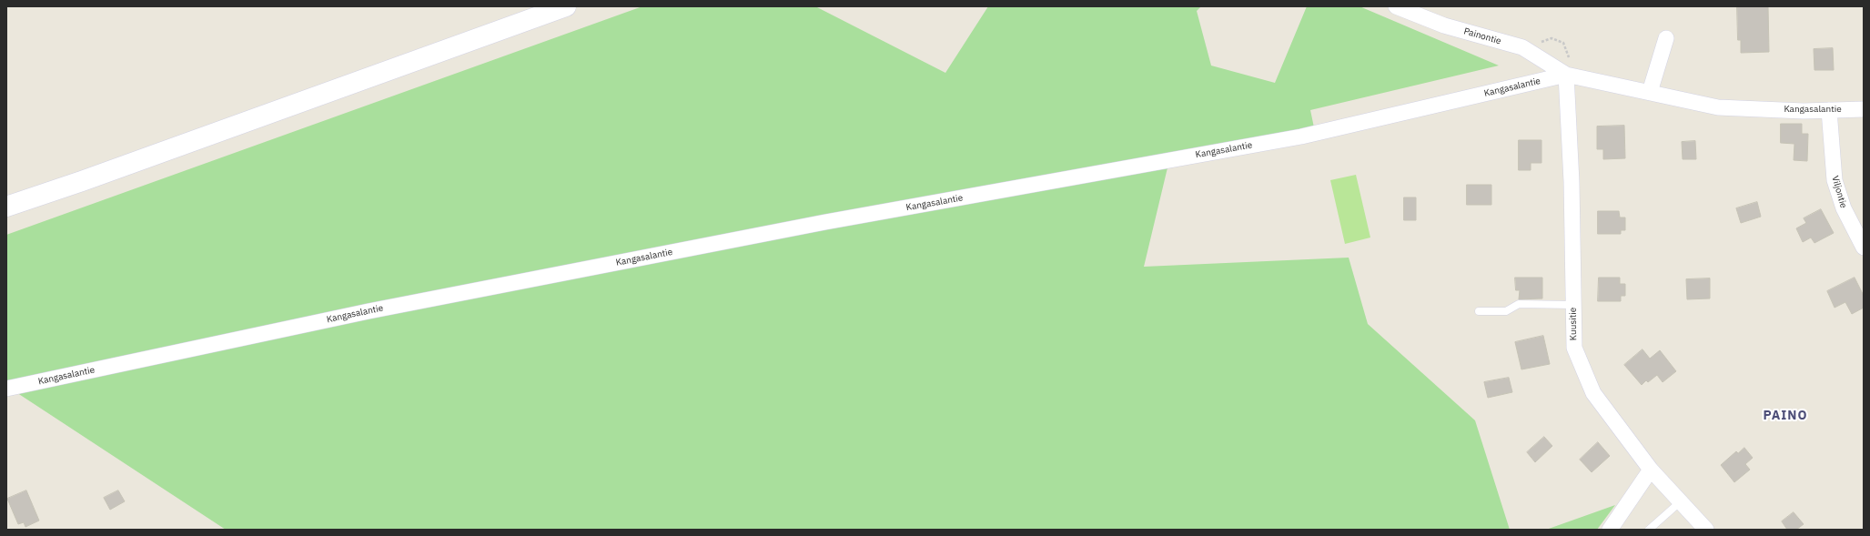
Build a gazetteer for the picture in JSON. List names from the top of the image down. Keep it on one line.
{"streets":{"street":["Painontie","Kangasalantie","Viljontie","Kuusitie"]},"crossings":[["Painontie","Kangasalantie"],["Painontie","Kuusitie"],["Kangasalantie","Viljontie"],["Kangasalantie","Kuusitie"]],"districts":["PAINO"]}
